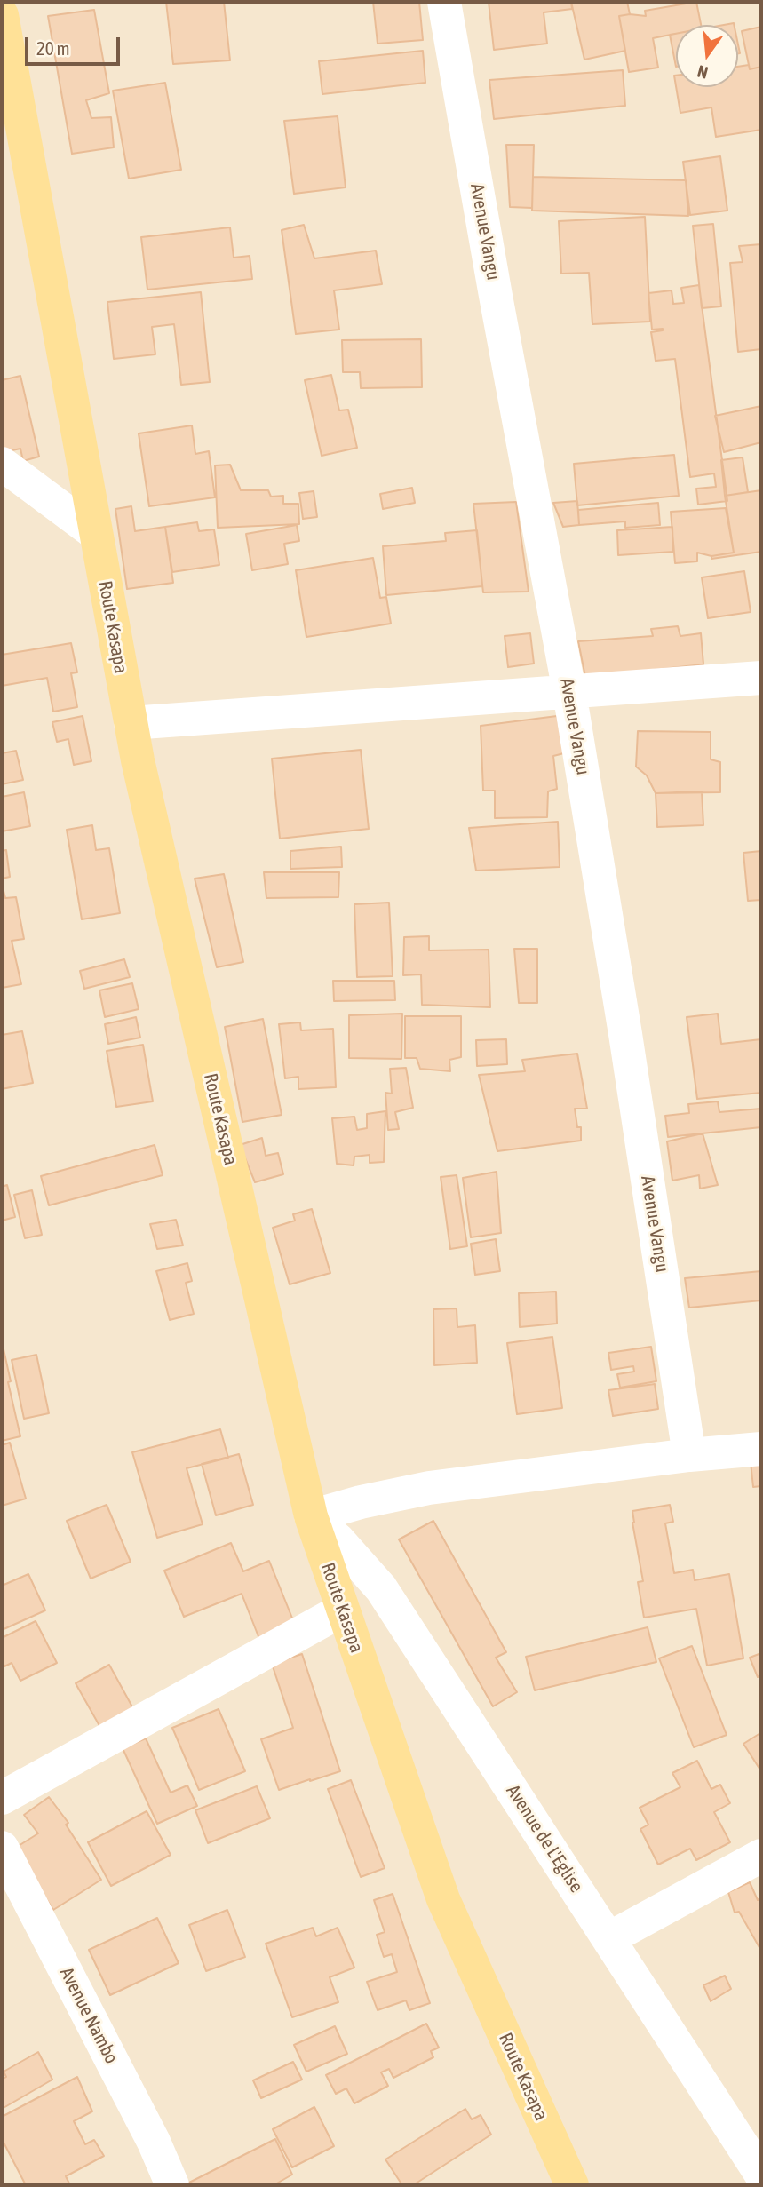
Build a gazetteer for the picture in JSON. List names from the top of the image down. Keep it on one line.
{"streets":{"main road":["Route Kasapa"],"street":["Avenue Vangu","Avenue de L'Eglise","Avenue Nambo"]},"crossings":[["Route Kasapa","Avenue de L'Eglise"]],"scale_bar":"20 m","north":"bottom"}
